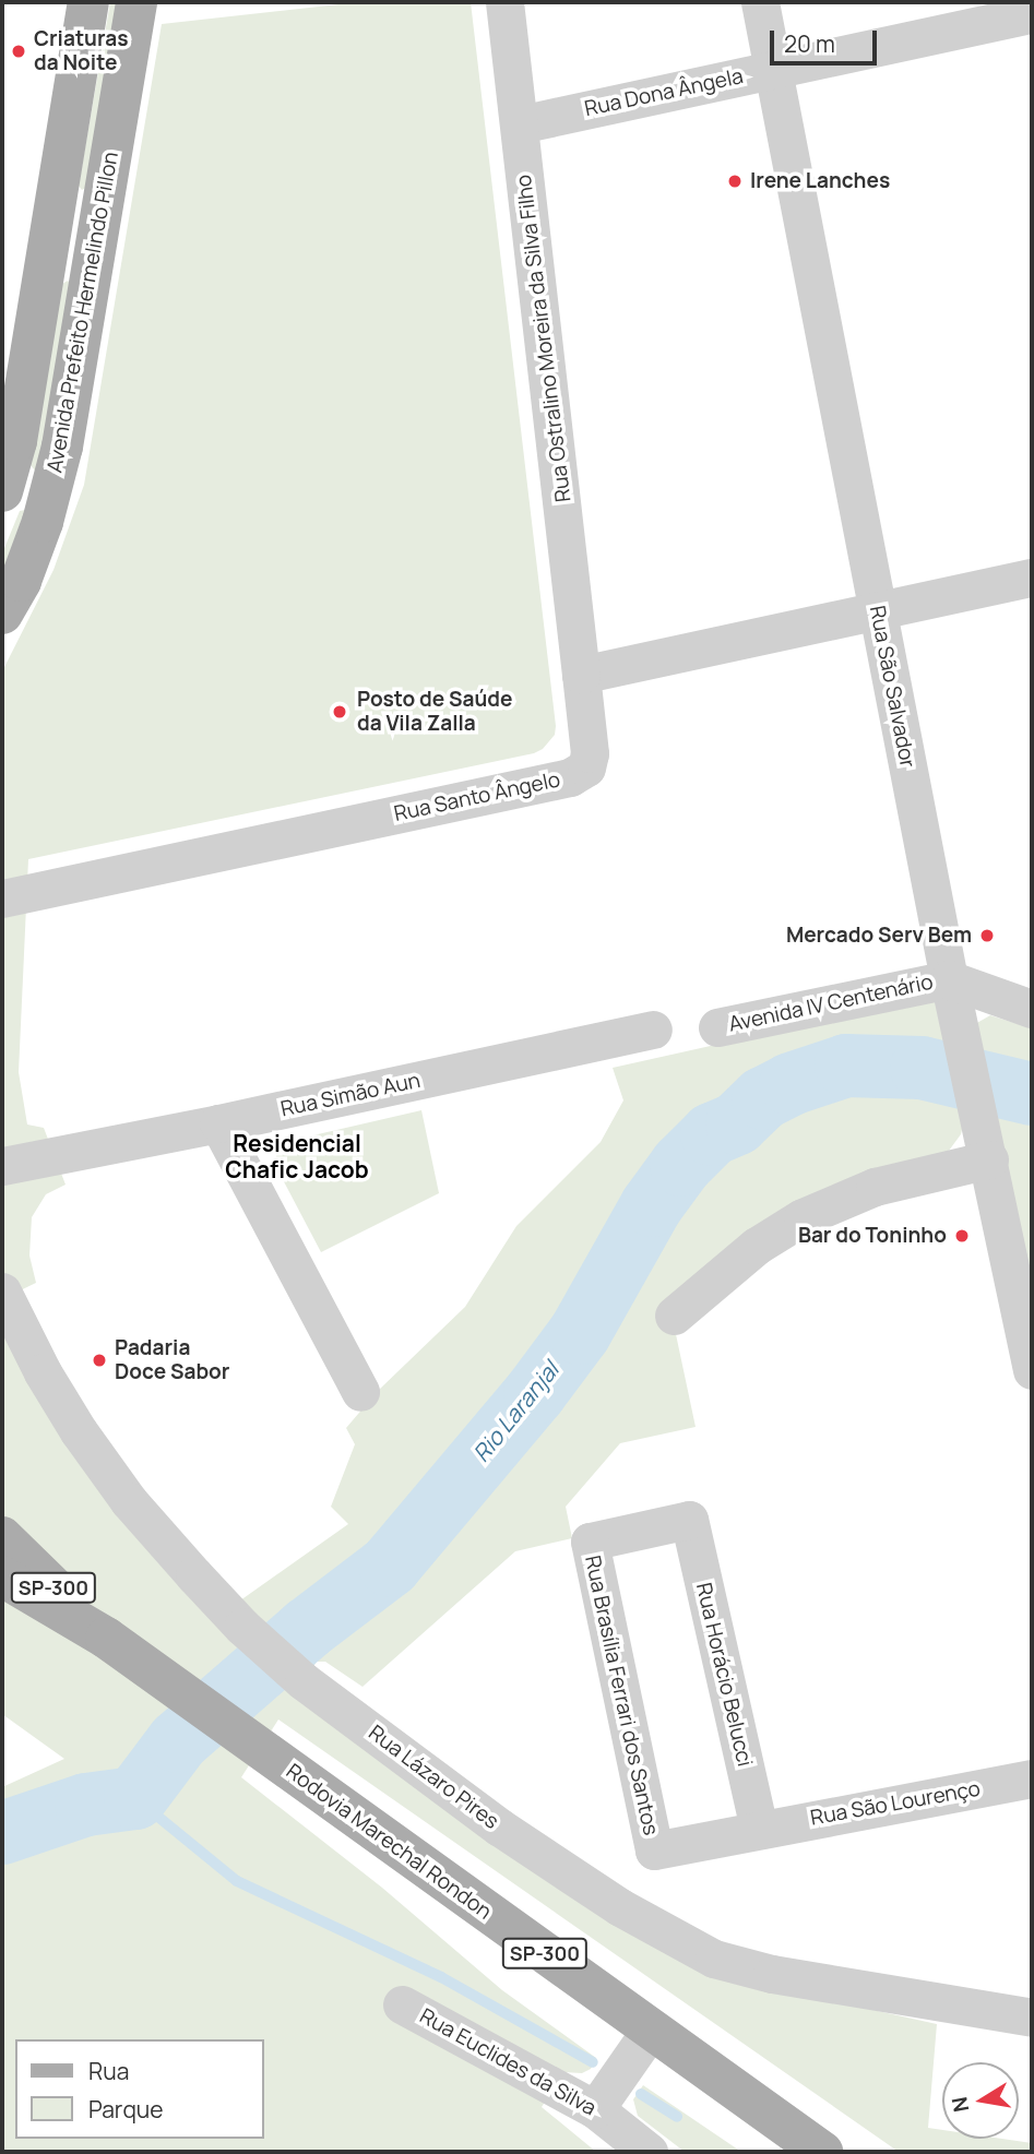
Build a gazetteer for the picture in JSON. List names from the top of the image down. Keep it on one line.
{"streets":{"main road":["Avenida Prefeito Hermelindo Pillon","SP-300","Rodovia Marechal Rondon"],"street":["Rua Dona Ângela","Rua Ostralino Moreira da Silva Filho","Rua São Salvador","Rua Santo Ângelo","Avenida IV Centenário","Rua Simão Aun","Rua Horácio Belucci","Rua Brasília Ferrari dos Santos","Rua Lázaro Pires","Rua São Lourenço","Rua Euclides da Silva"]},"crossings":[["Rua Dona Ângela","Rua Ostralino Moreira da Silva Filho"],["Rua Dona Ângela","Rua São Salvador"],["Rua Ostralino Moreira da Silva Filho","Rua Santo Ângelo"],["Rua São Salvador","Avenida IV Centenário"],["Rua Horácio Belucci","Rua Brasília Ferrari dos Santos"],["Rua Horácio Belucci","Rua São Lourenço"],["Rua Brasília Ferrari dos Santos","Rua São Lourenço"]],"districts":["Residencial Chafic Jacob"],"water":["Rio Laranjal"],"places":["Criaturas da Noite","Irene Lanches","Posto de Saúde da Vila Zalla","Mercado Serv Bem","Bar do Toninho","Padaria Doce Sabor"],"legend":["Rua","Parque"],"scale_bar":"20 m","north":"left"}
